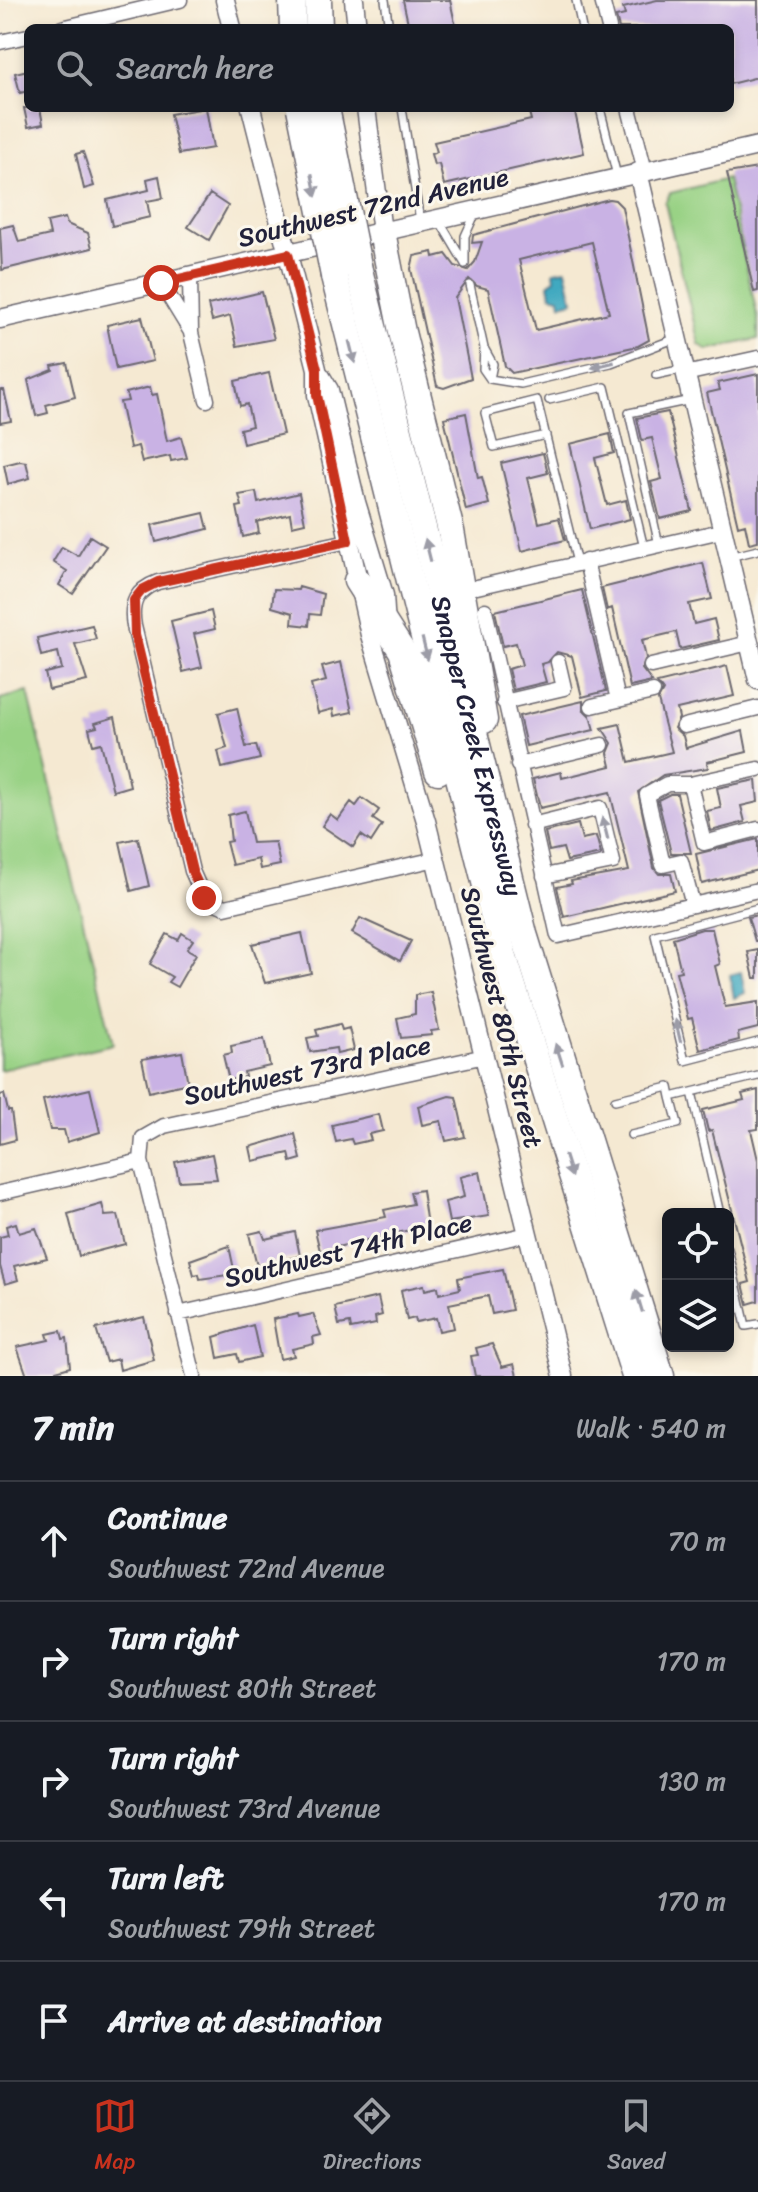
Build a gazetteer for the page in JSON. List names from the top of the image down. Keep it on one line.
{"streets":{"highway":["Snapper Creek Expressway"],"street":["Southwest 72nd Avenue","Southwest 80th Street","Southwest 73rd Place","Southwest 74th Place"]},"crossings":[["Southwest 72nd Avenue","Southwest 80th Street"],["Southwest 80th Street","Southwest 73rd Place"],["Southwest 80th Street","Southwest 74th Place"]],"page":{"search":"Search here","heading":["7 min","Walk · 540 m"],"list":[["Continue","Southwest 72nd Avenue","70 m"],["Turn right","Southwest 80th Street","170 m"],["Turn right","Southwest 73rd Avenue","130 m"],["Turn left","Southwest 79th Street","170 m"],"Arrive at destination"],"nav":["Map","Directions","Saved"]}}
